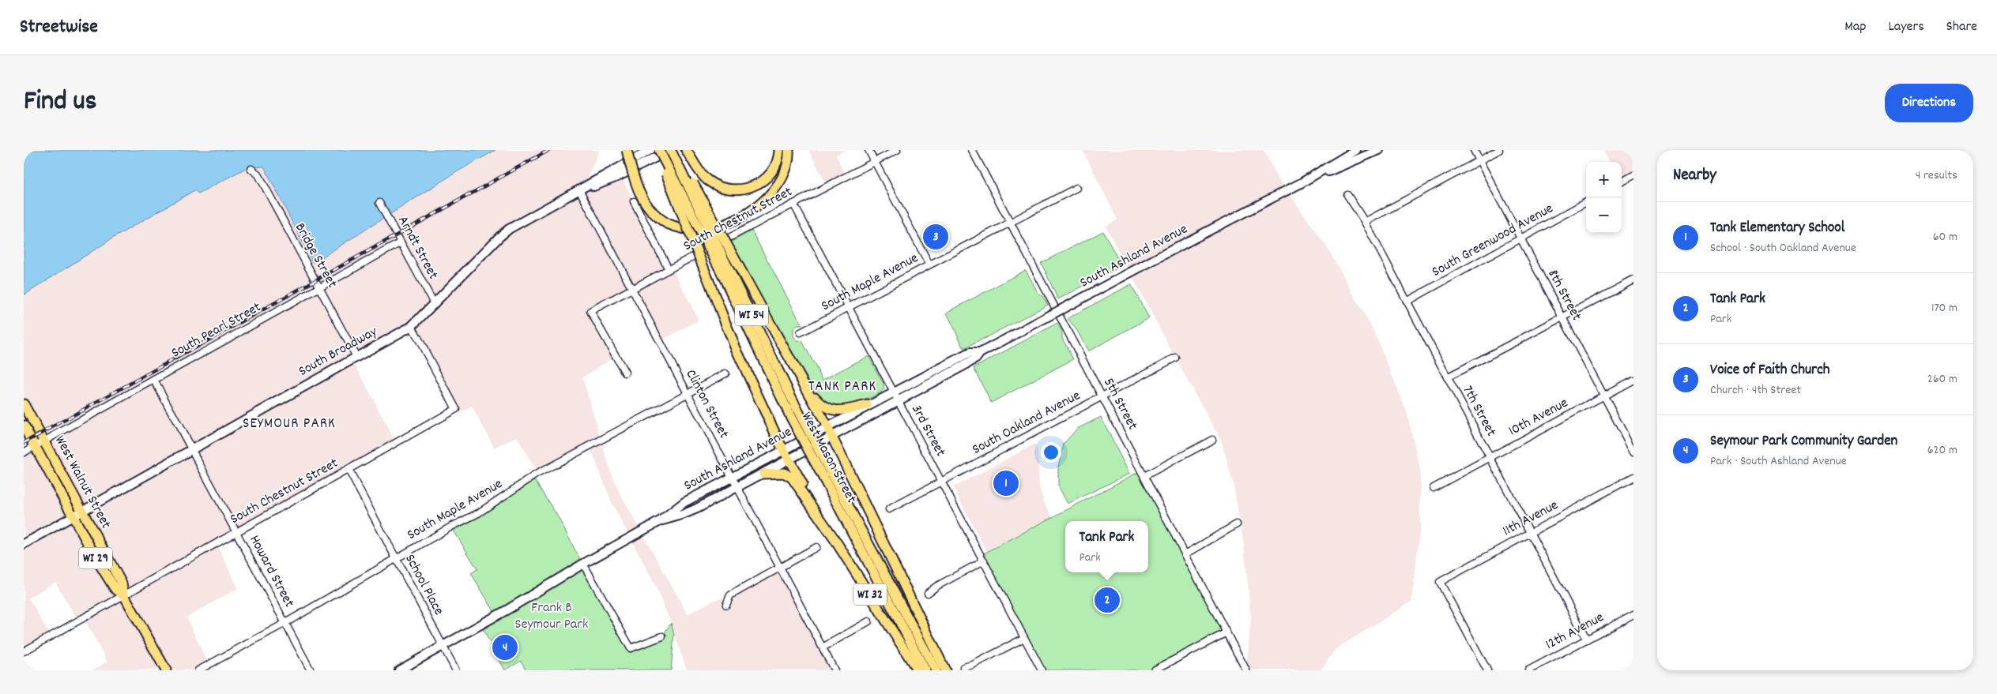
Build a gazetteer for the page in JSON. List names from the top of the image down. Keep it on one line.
{"streets":{"main road":["South Ashland Avenue","WI 54","South Broadway","West Mason Street","West Walnut Street","WI 29","WI 32"],"street":["South Chestnut Street","South Greenwood Avenue","Arndt Street","Bridge Street","South Maple Avenue","8th Street","South Pearl Street","Clinton Street","5th Street","7th Street","10th Avenue","South Oakland Avenue","3rd Street","11th Avenue","Howard Street","School Place","12th Avenue"]},"crossings":[["South Chestnut Street","South Broadway"],["South Chestnut Street","Clinton Street"],["South Chestnut Street","3rd Street"],["South Chestnut Street","West Walnut Street"],["South Chestnut Street","Howard Street"],["South Chestnut Street","School Place"],["South Greenwood Avenue","8th Street"],["South Greenwood Avenue","7th Street"],["Arndt Street","South Pearl Street"],["Arndt Street","South Broadway"],["Bridge Street","South Pearl Street"],["Bridge Street","South Broadway"],["South Ashland Avenue","Clinton Street"],["South Ashland Avenue","3rd Street"],["South Ashland Avenue","School Place"],["South Ashland Avenue","WI 32"],["South Maple Avenue","Clinton Street"],["South Maple Avenue","5th Street"],["South Maple Avenue","3rd Street"],["South Maple Avenue","Howard Street"],["South Maple Avenue","School Place"],["8th Street","10th Avenue"],["South Pearl Street","West Walnut Street"],["South Pearl Street","Howard Street"],["South Broadway","Clinton Street"],["South Broadway","West Mason Street"],["South Broadway","West Walnut Street"],["South Broadway","Howard Street"],["5th Street","South Oakland Avenue"],["7th Street","10th Avenue"],["7th Street","11th Avenue"],["7th Street","12th Avenue"],["South Oakland Avenue","3rd Street"]],"districts":["TANK PARK","SEYMOUR PARK"],"parks":["Frank B Seymour Park"],"page":{"header":"Streetwise","nav":["Map","Layers","Share"],"title":"Find us","buttons":"Directions","heading":["Nearby","4 results"],"map_buttons":["+","−"],"list":[{"mark":"1","name":"Tank Elementary School","note":"School · South Oakland Avenue","value":"60 m"},{"mark":"2","name":"Tank Park","note":"Park","value":"170 m"},{"mark":"3","name":"Voice of Faith Church","note":"Church · 4th Street","value":"260 m"},{"mark":"4","name":"Seymour Park Community Garden","note":"Park · South Ashland Avenue","value":"620 m"}],"pins":["3","1","2","4"],"popup":["Tank Park","Park"]}}
